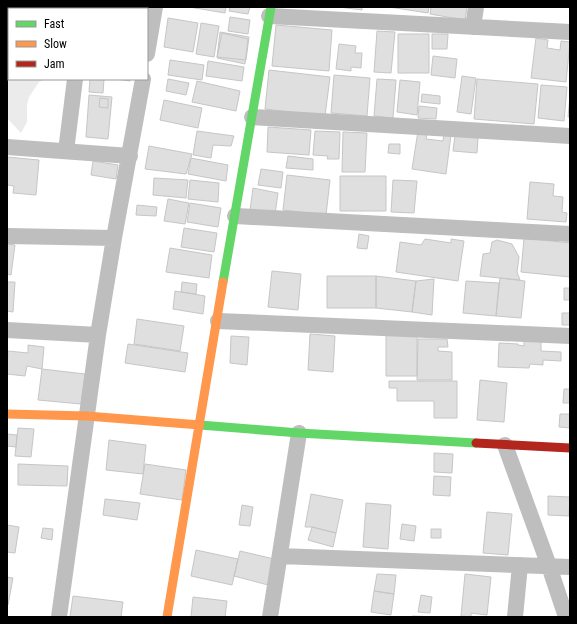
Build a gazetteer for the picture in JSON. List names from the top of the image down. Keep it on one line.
{"legend":["Fast","Slow","Jam"]}
